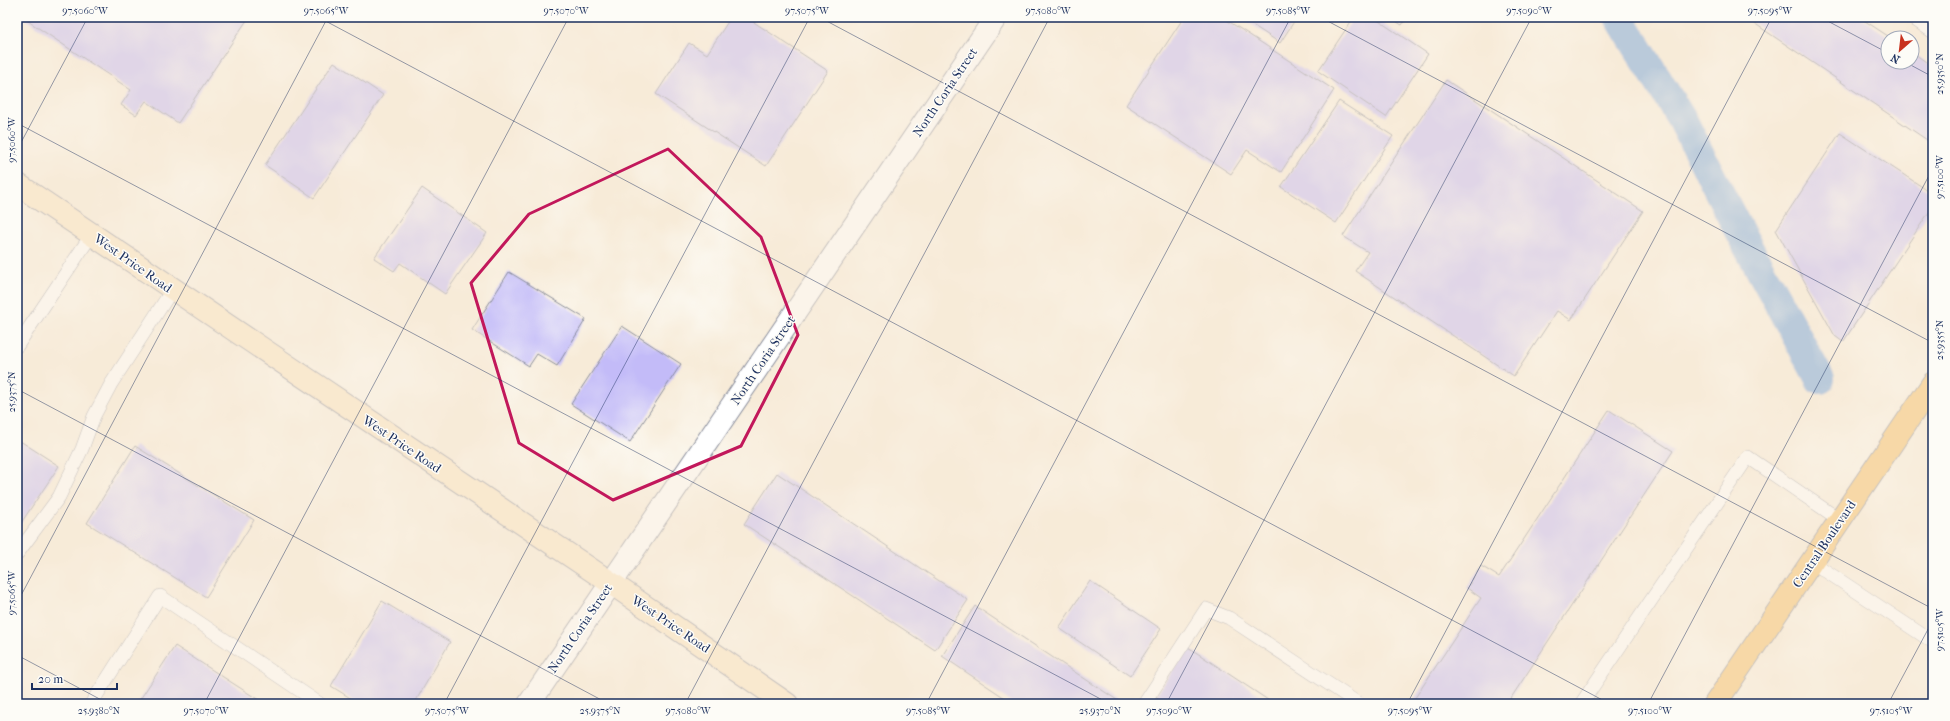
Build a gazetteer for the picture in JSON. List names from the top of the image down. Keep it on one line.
{"streets":{"main road":["West Price Road","Central Boulevard"],"street":["North Coria Street"]},"crossings":[["North Coria Street","West Price Road"]],"scale_bar":"20 m","north":"bottom left","coordinates":["97.5060°W","97.5065°W","97.5070°W","97.5075°W","97.5080°W","97.5085°W","97.5090°W","97.5095°W","25.9350°N","97.5100°W","25.9355°N","25.9375°N","97.5105°W","25.9380°N","25.9370°N"]}
